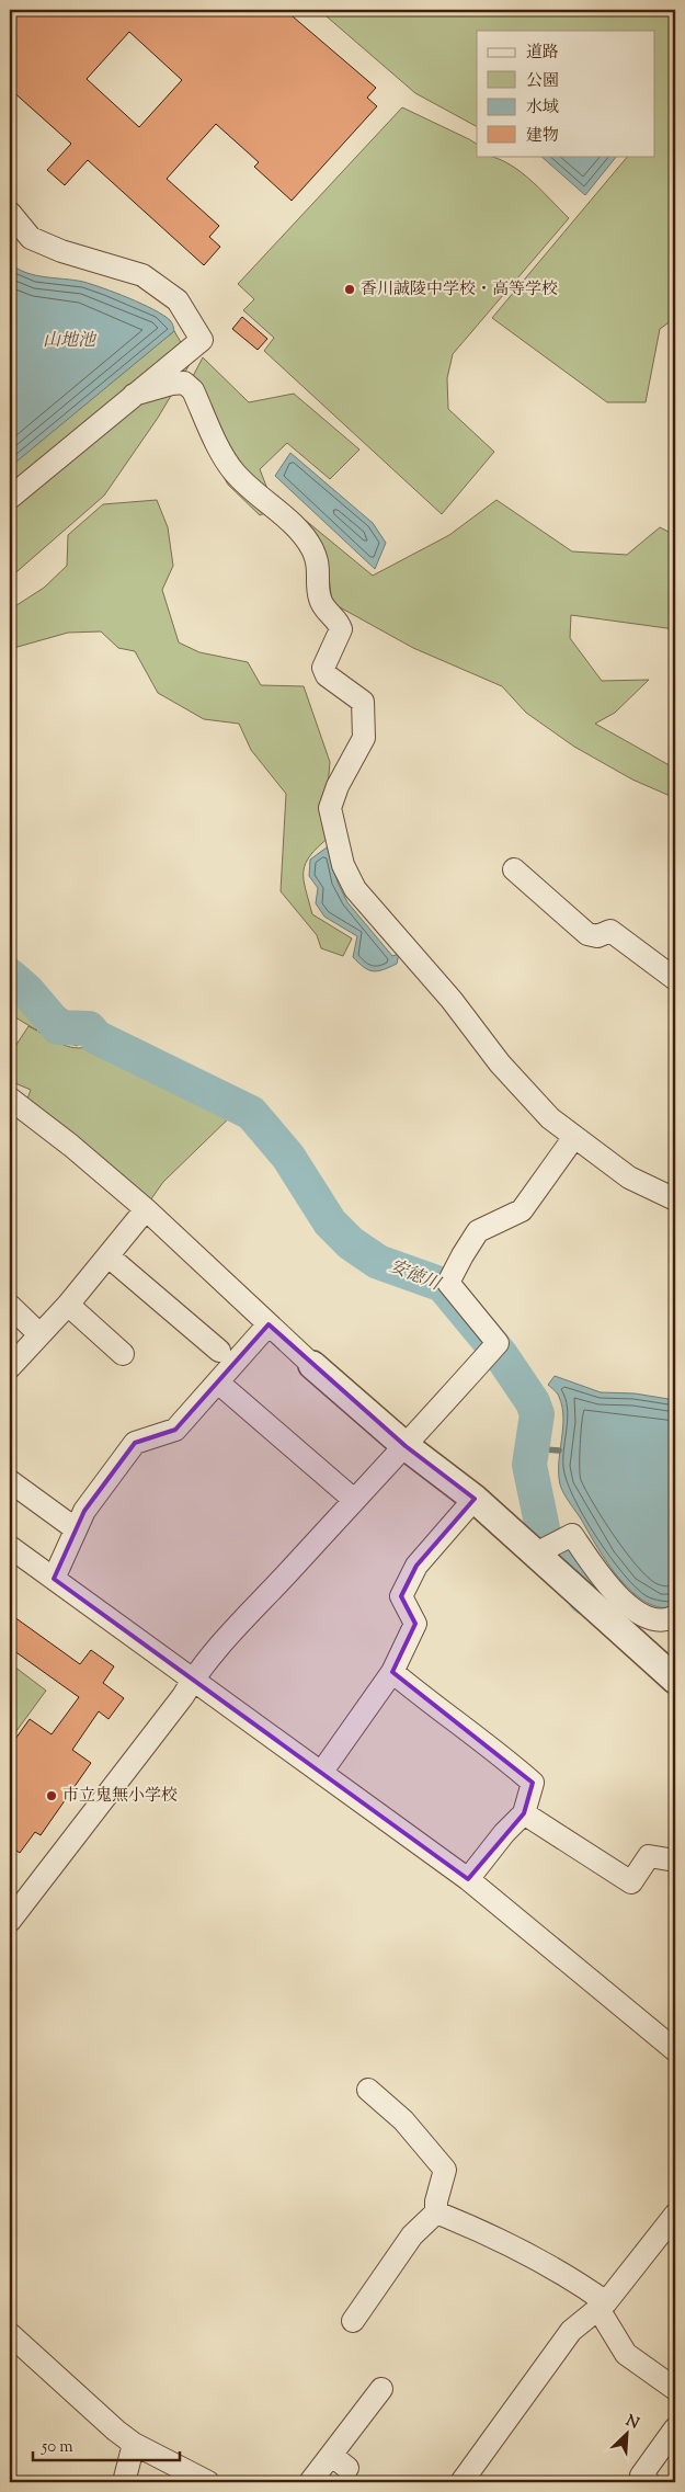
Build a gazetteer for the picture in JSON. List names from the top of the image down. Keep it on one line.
{"water":["山地池","安徳川"],"places":["香川誠陵中学校・高等学校","市立鬼無小学校"],"legend":["道路","公園","水域","建物"],"scale_bar":"50 m","north":"top right"}
